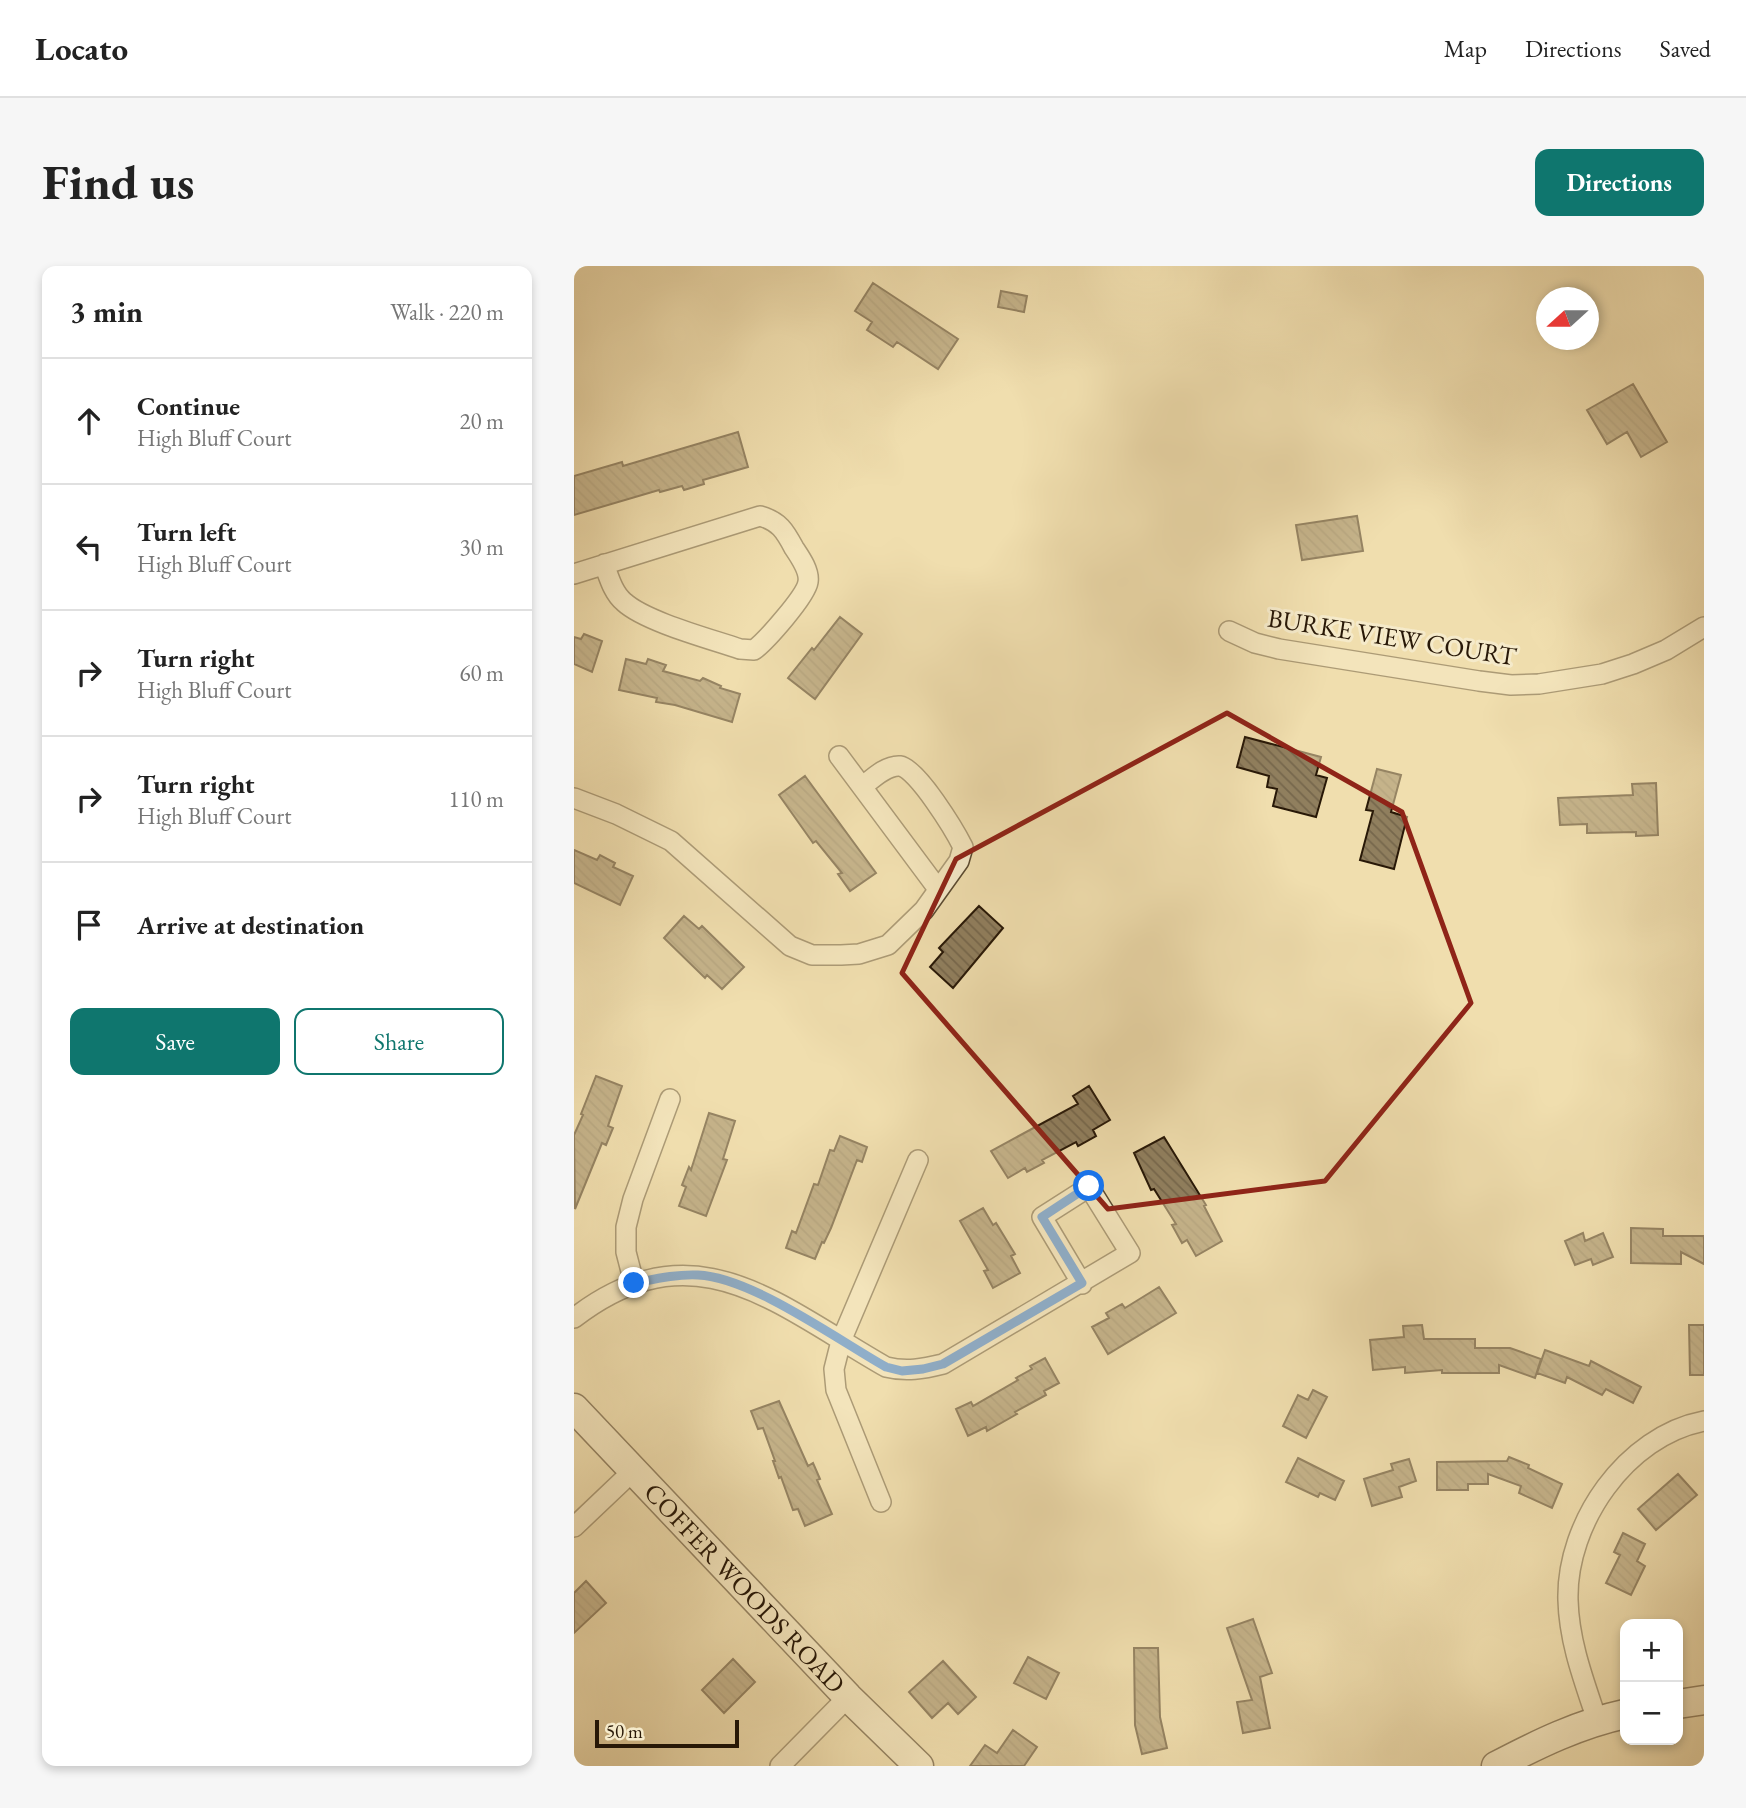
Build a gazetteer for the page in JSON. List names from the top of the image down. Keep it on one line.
{"streets":{"street":["BURKE VIEW COURT","COFFER WOODS ROAD"]},"scale_bar":"50 m","north":"left","page":{"header":"Locato","nav":["Map","Directions","Saved"],"buttons":["Directions",["Save","Share"]],"title":"Find us","heading":["3 min","Walk · 220 m"],"list":[["Continue","High Bluff Court","20 m"],["Turn left","High Bluff Court","30 m"],["Turn right","High Bluff Court","60 m"],["Turn right","High Bluff Court","110 m"],"Arrive at destination"],"map_buttons":["+","−"],"scale":"50 m"}}
